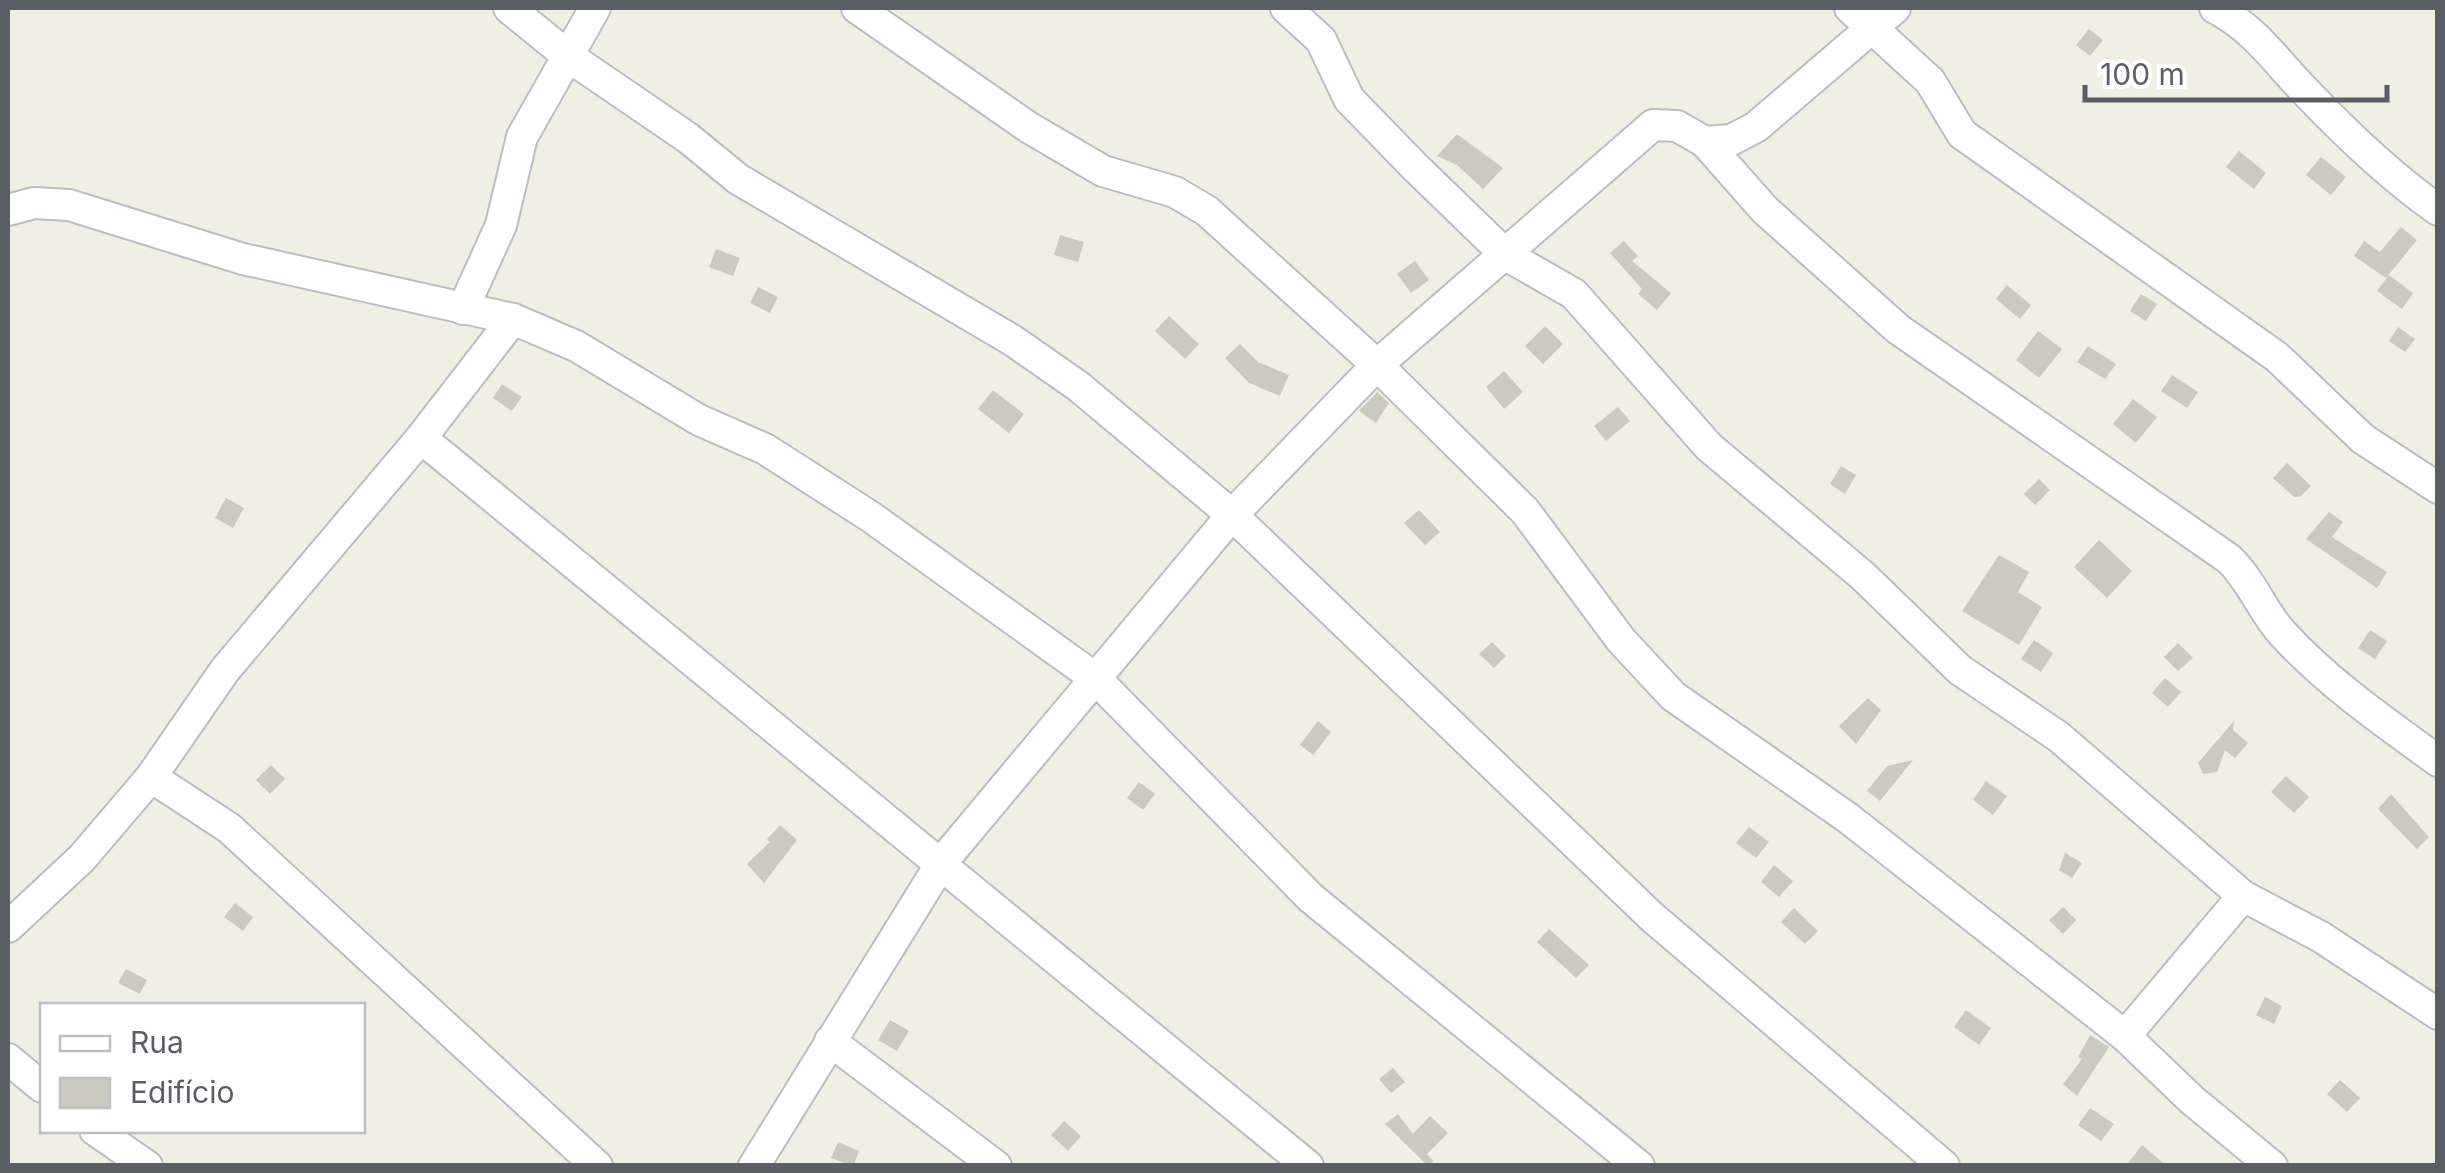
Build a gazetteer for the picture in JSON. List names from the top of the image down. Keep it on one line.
{"legend":["Rua","Edifício"],"scale_bar":"100 m"}
